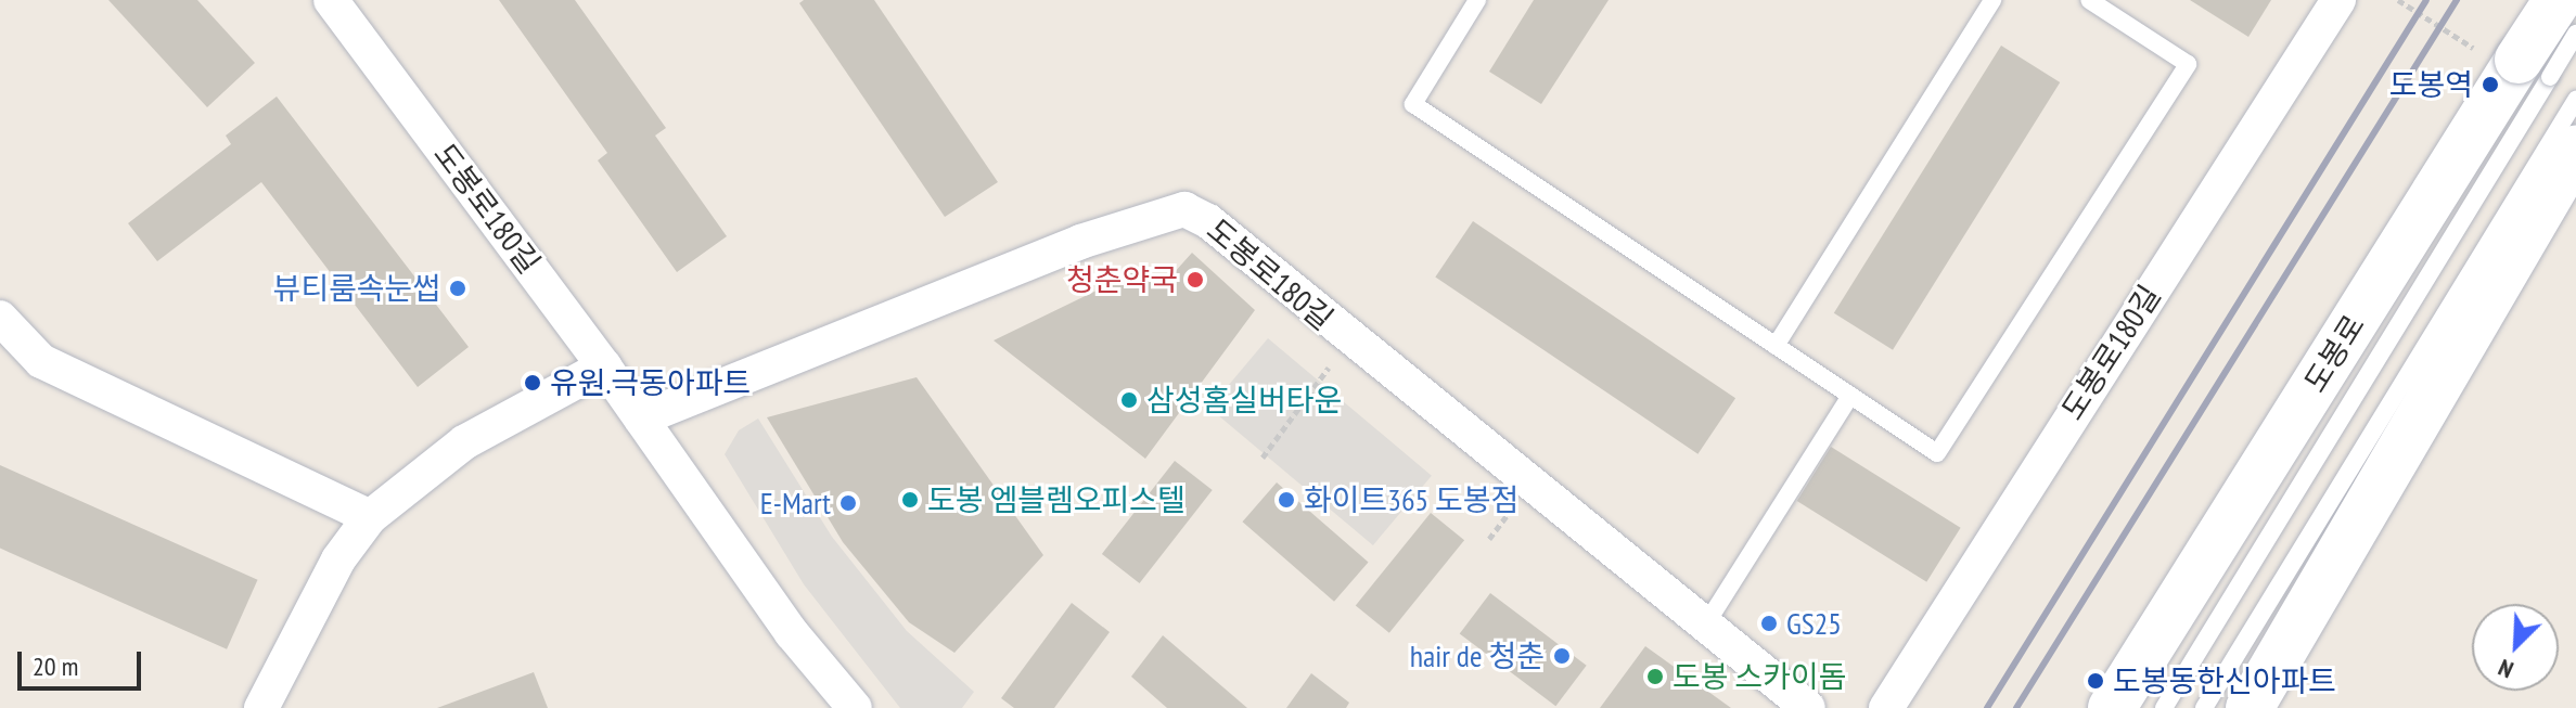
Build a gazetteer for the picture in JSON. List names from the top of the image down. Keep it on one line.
{"streets":{"main road":["도봉로"],"street":["도봉로180길"]},"places":["도봉역","청춘약국","뷰티룸속눈썹","유원.극동아파트","삼성홈실버타운","도봉 엠블렘오피스텔","화이트365 도봉점","E-Mart","GS25","hair de 청춘","도봉 스카이돔","도봉동한신아파트"],"scale_bar":"20 m","north":"bottom left"}
